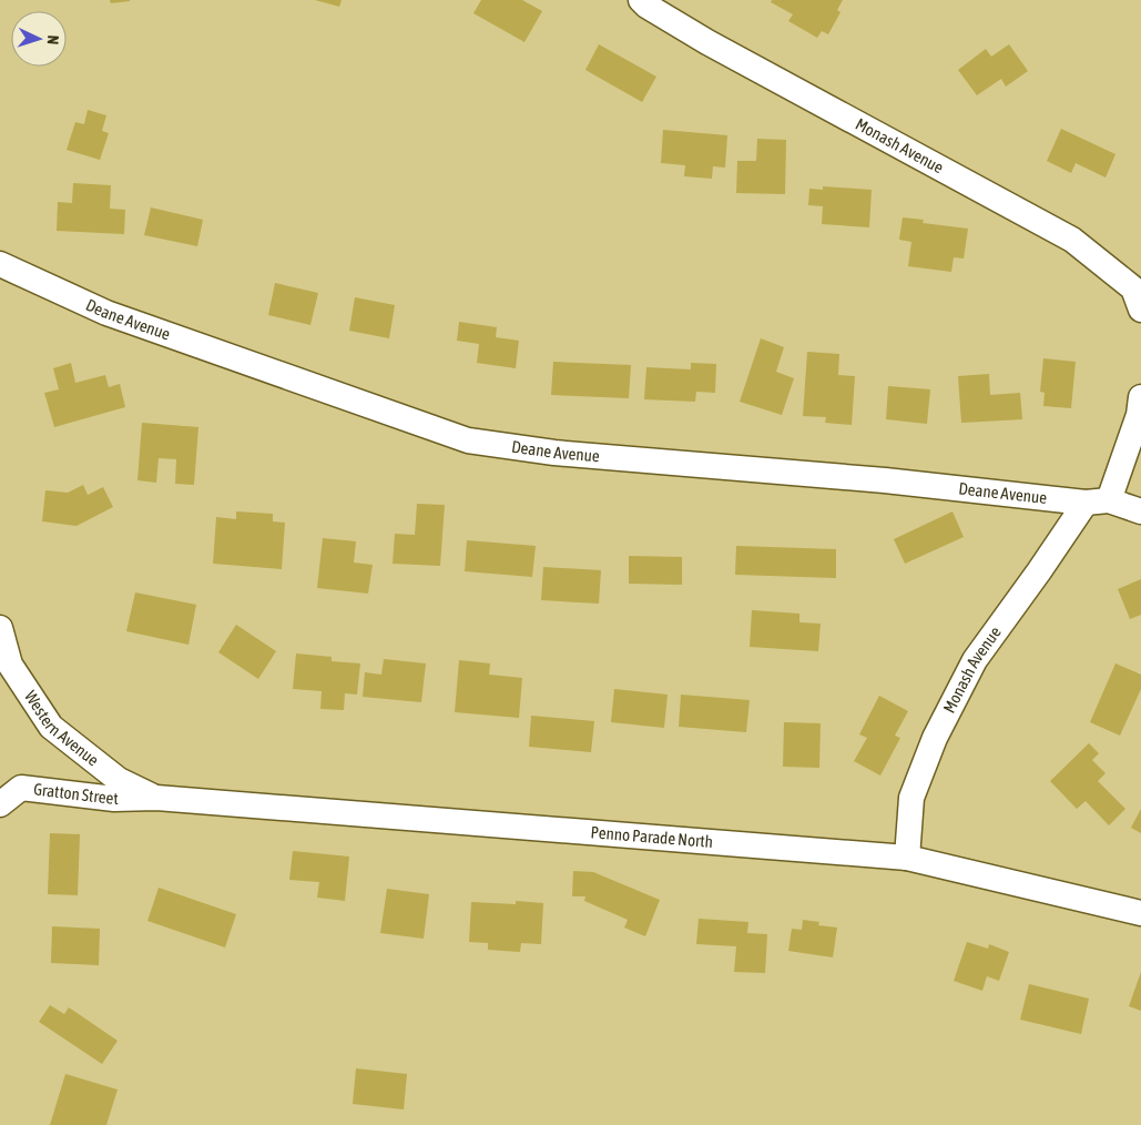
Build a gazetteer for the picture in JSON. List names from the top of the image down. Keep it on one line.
{"streets":{"street":["Monash Avenue","Deane Avenue","Western Avenue","Gratton Street","Penno Parade North"]},"crossings":[["Monash Avenue","Deane Avenue"],["Monash Avenue","Penno Parade North"],["Western Avenue","Gratton Street"],["Western Avenue","Penno Parade North"],["Gratton Street","Penno Parade North"]],"north":"right"}
